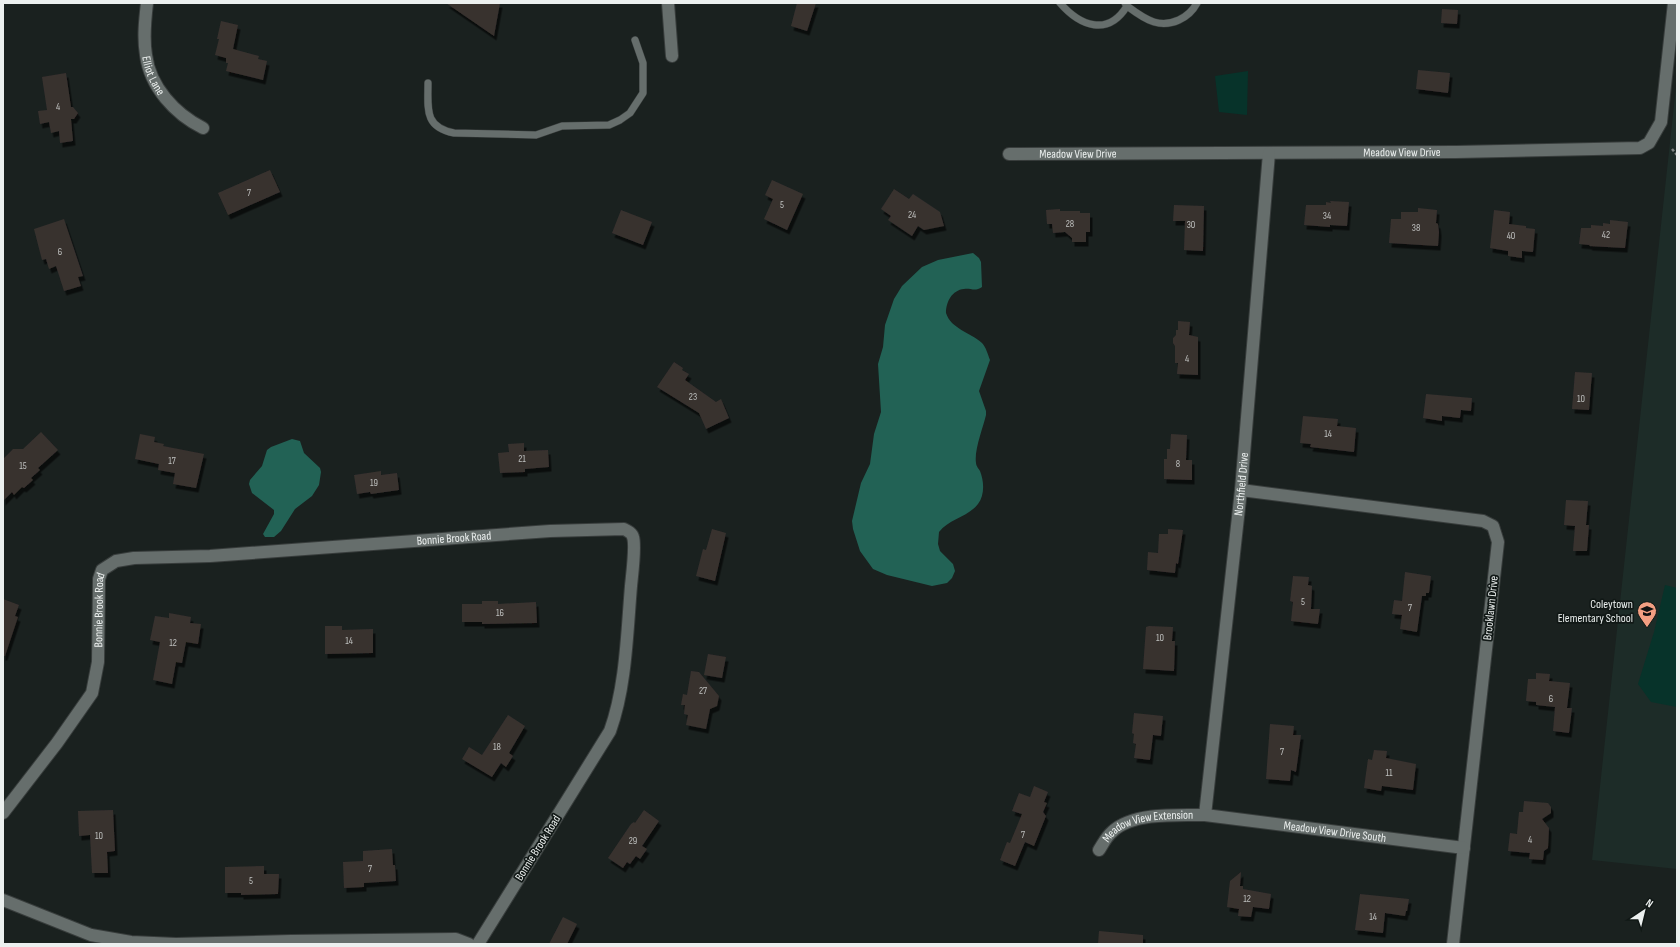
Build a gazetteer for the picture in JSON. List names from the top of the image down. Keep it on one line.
{"streets":{"street":["Elliot Lane","Meadow View Drive","Northfield Drive","Bonnie Brook Road","Brooklawn Drive","Meadow View Extension","Meadow View Drive South"]},"crossings":[["Meadow View Drive","Northfield Drive"],["Northfield Drive","Brooklawn Drive"],["Northfield Drive","Meadow View Extension"],["Northfield Drive","Meadow View Drive South"],["Brooklawn Drive","Meadow View Drive South"],["Meadow View Extension","Meadow View Drive South"]],"places":{"school or university":["Coleytown Elementary School"]},"house_numbers":["4","7","5","24","34","28","30","38","42","40","6","4","23","10","14","21","17","8","15","19","5","7","16","10","14","12","27","6","18","7","11","7","10","4","29","7","5","12","14"],"north":"top right"}
